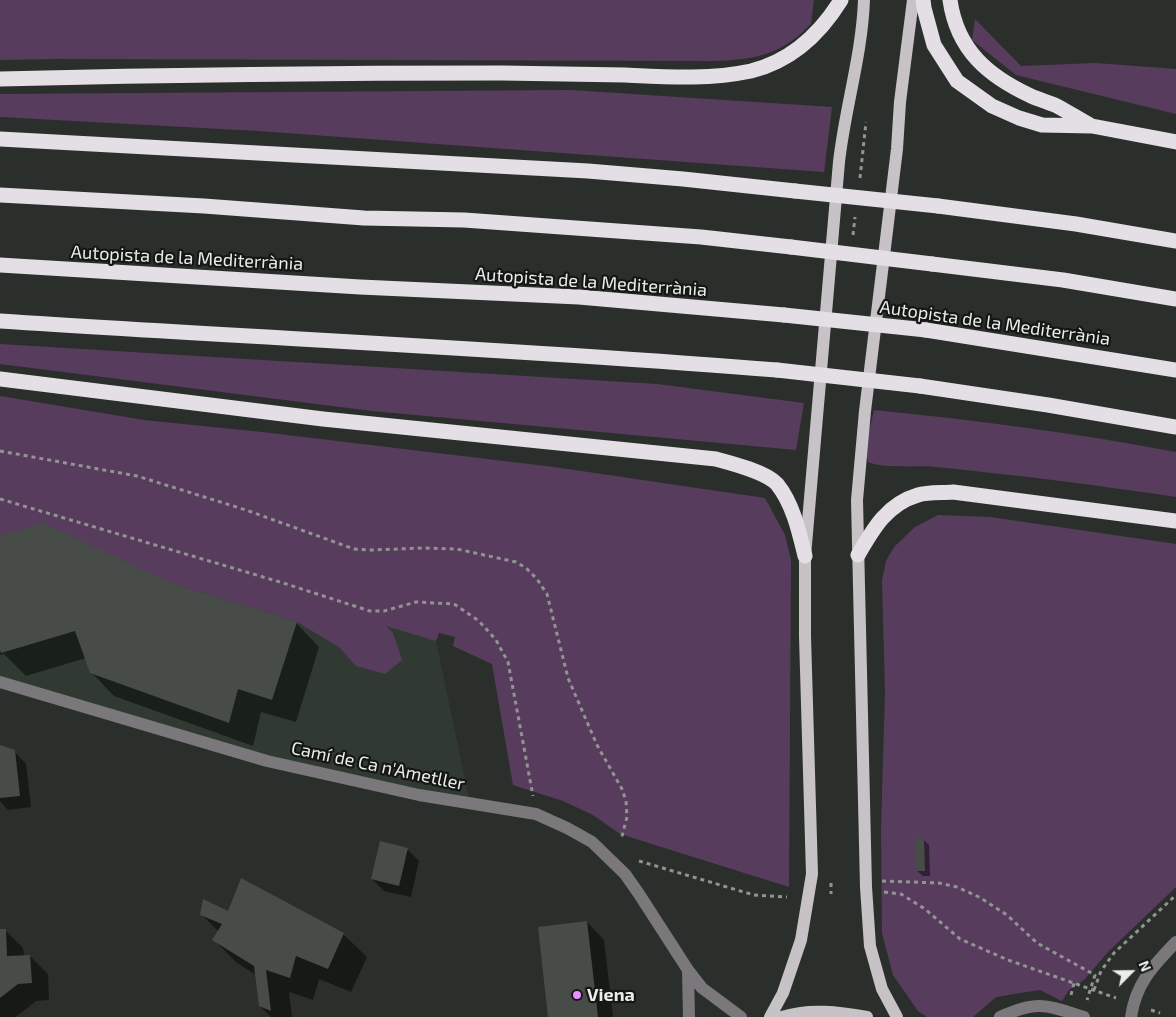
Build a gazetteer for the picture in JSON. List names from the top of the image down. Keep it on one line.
{"streets":{"highway":["Autopista de la Mediterrània"],"street":["Camí de Ca n'Ametller"]},"places":["Viena"],"north":"top right"}
